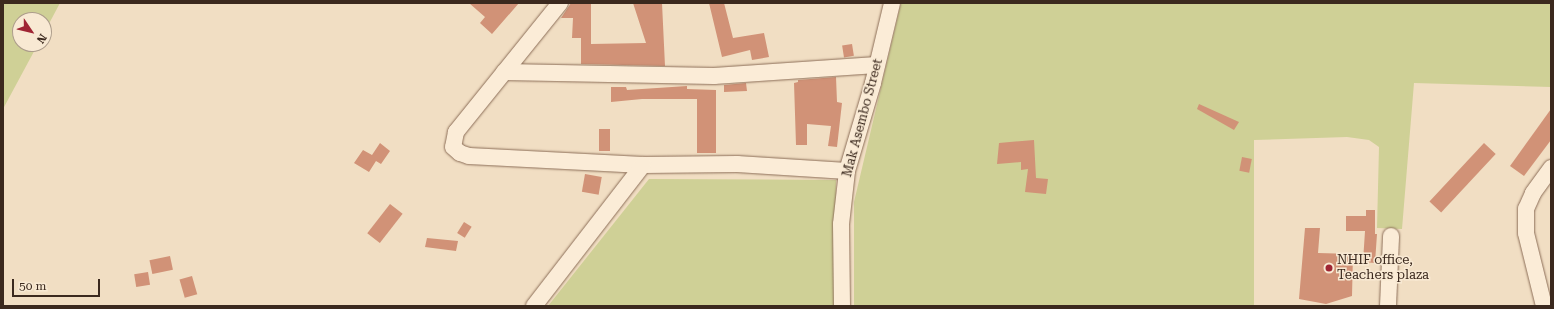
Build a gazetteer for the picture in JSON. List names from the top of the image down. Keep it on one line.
{"streets":{"street":["Mak Asembo Street"]},"places":["NHIF office, Teachers plaza"],"scale_bar":"50 m","north":"bottom right"}
